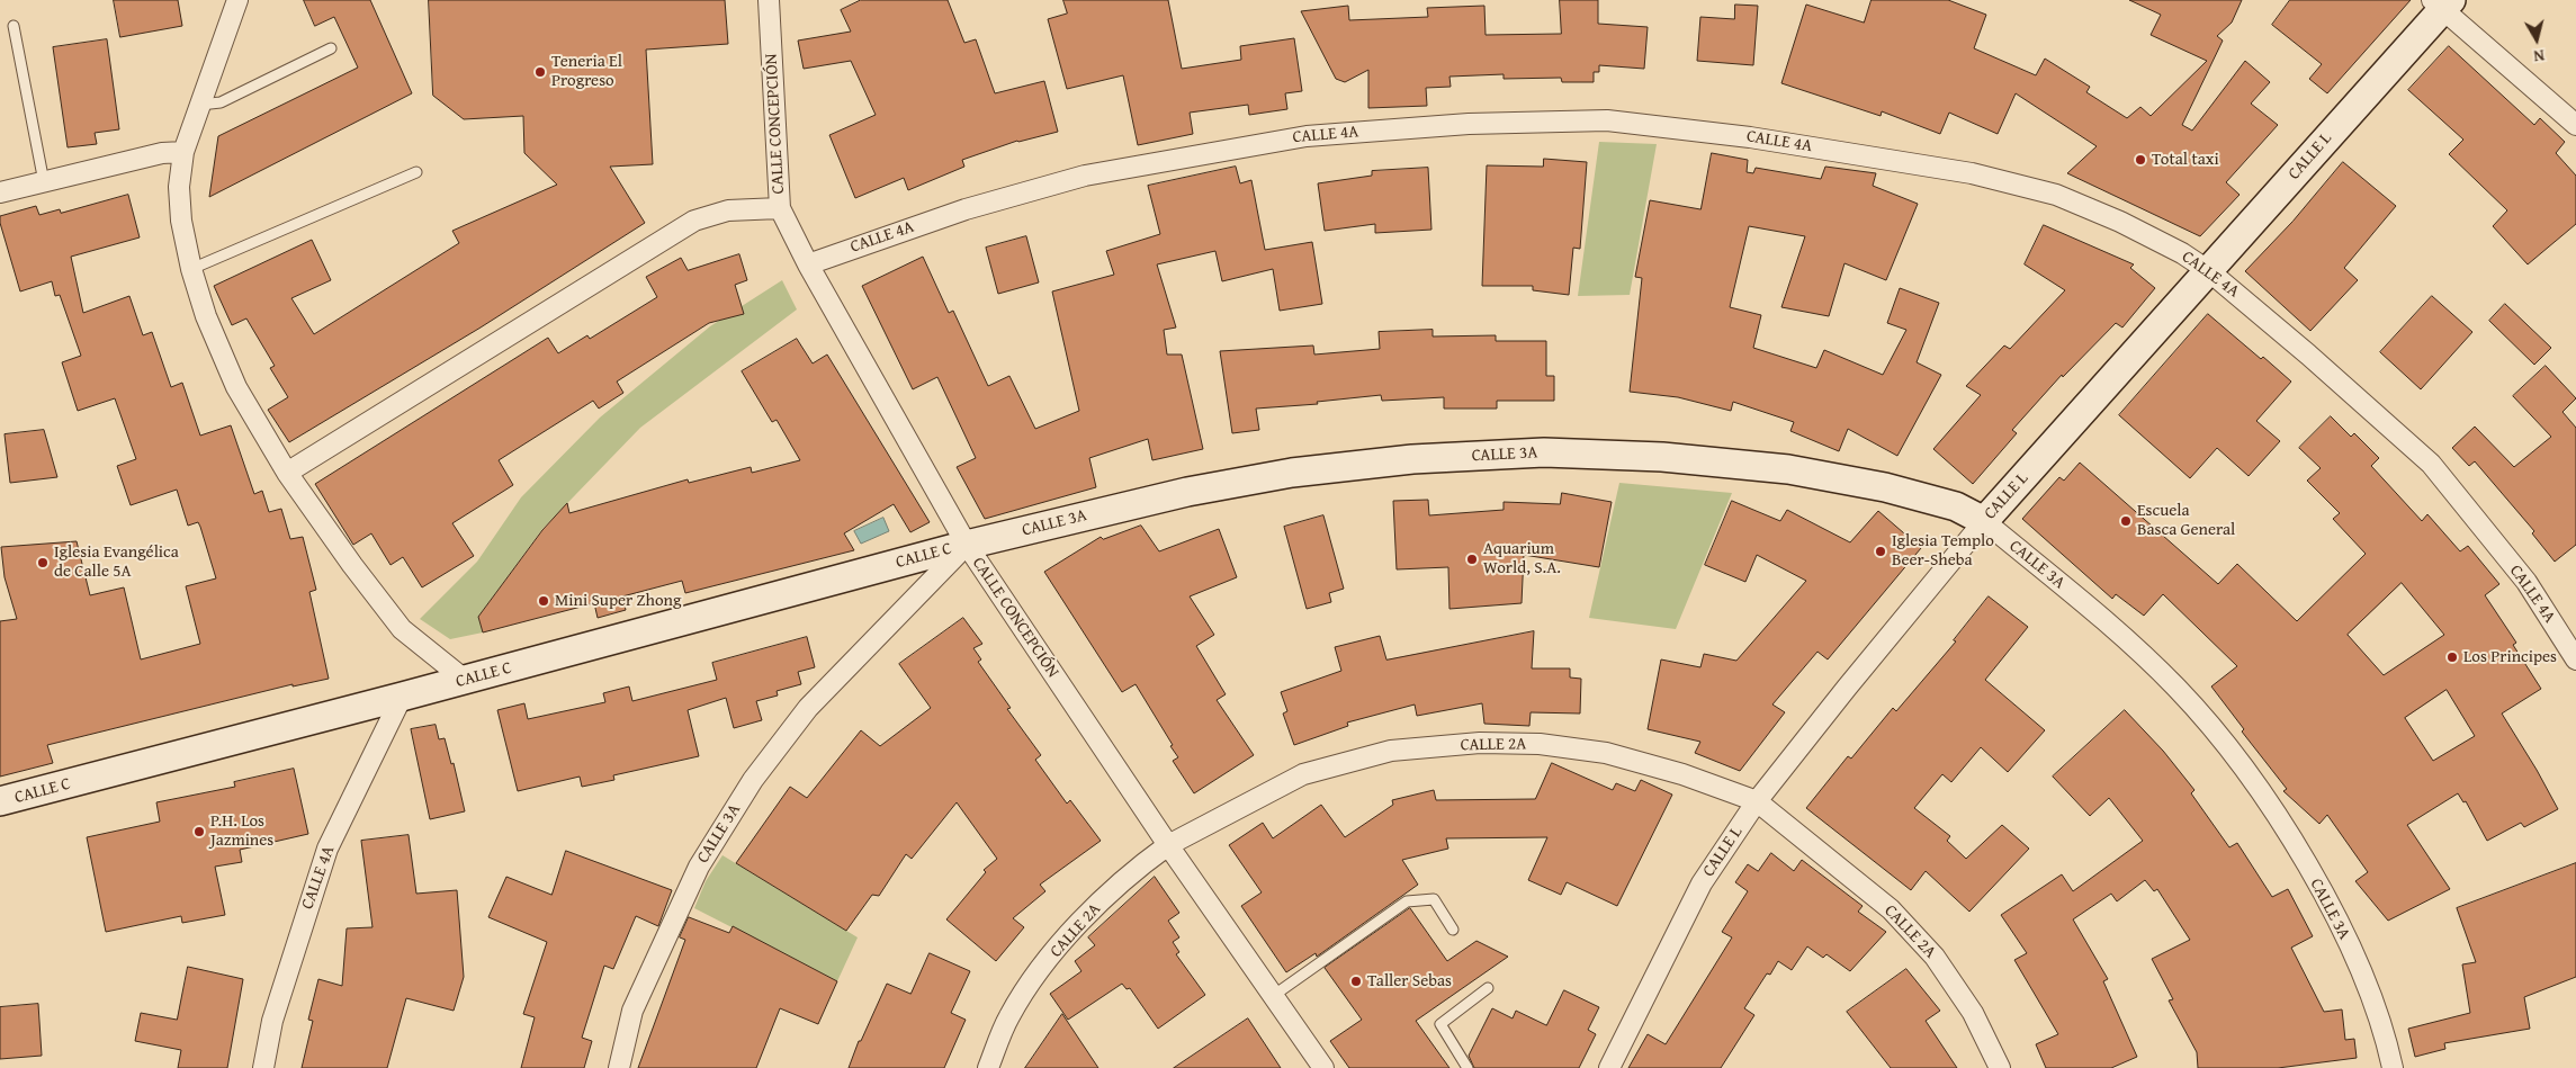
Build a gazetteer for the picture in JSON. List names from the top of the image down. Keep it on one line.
{"streets":{"street":["CALLE CONCEPCIÓN","CALLE 4A","CALLE L","CALLE 3A","CALLE C","CALLE 2A"]},"crossings":[["CALLE CONCEPCIÓN","CALLE 4A"],["CALLE CONCEPCIÓN","CALLE 3A"],["CALLE CONCEPCIÓN","CALLE C"],["CALLE CONCEPCIÓN","CALLE 2A"],["CALLE 4A","CALLE L"],["CALLE 4A","CALLE C"],["CALLE L","CALLE 3A"],["CALLE L","CALLE 2A"],["CALLE 3A","CALLE C"]],"places":["Teneria El Progreso","Total taxi","Escuela Basca General","Iglesia Templo Beer-Sheba","Aquarium World, S.A.","Iglesia Evangélica de Calle 5A","Mini Super Zhong","Los Principes","P.H. Los Jazmines","Taller Sebas"],"north":"bottom"}
